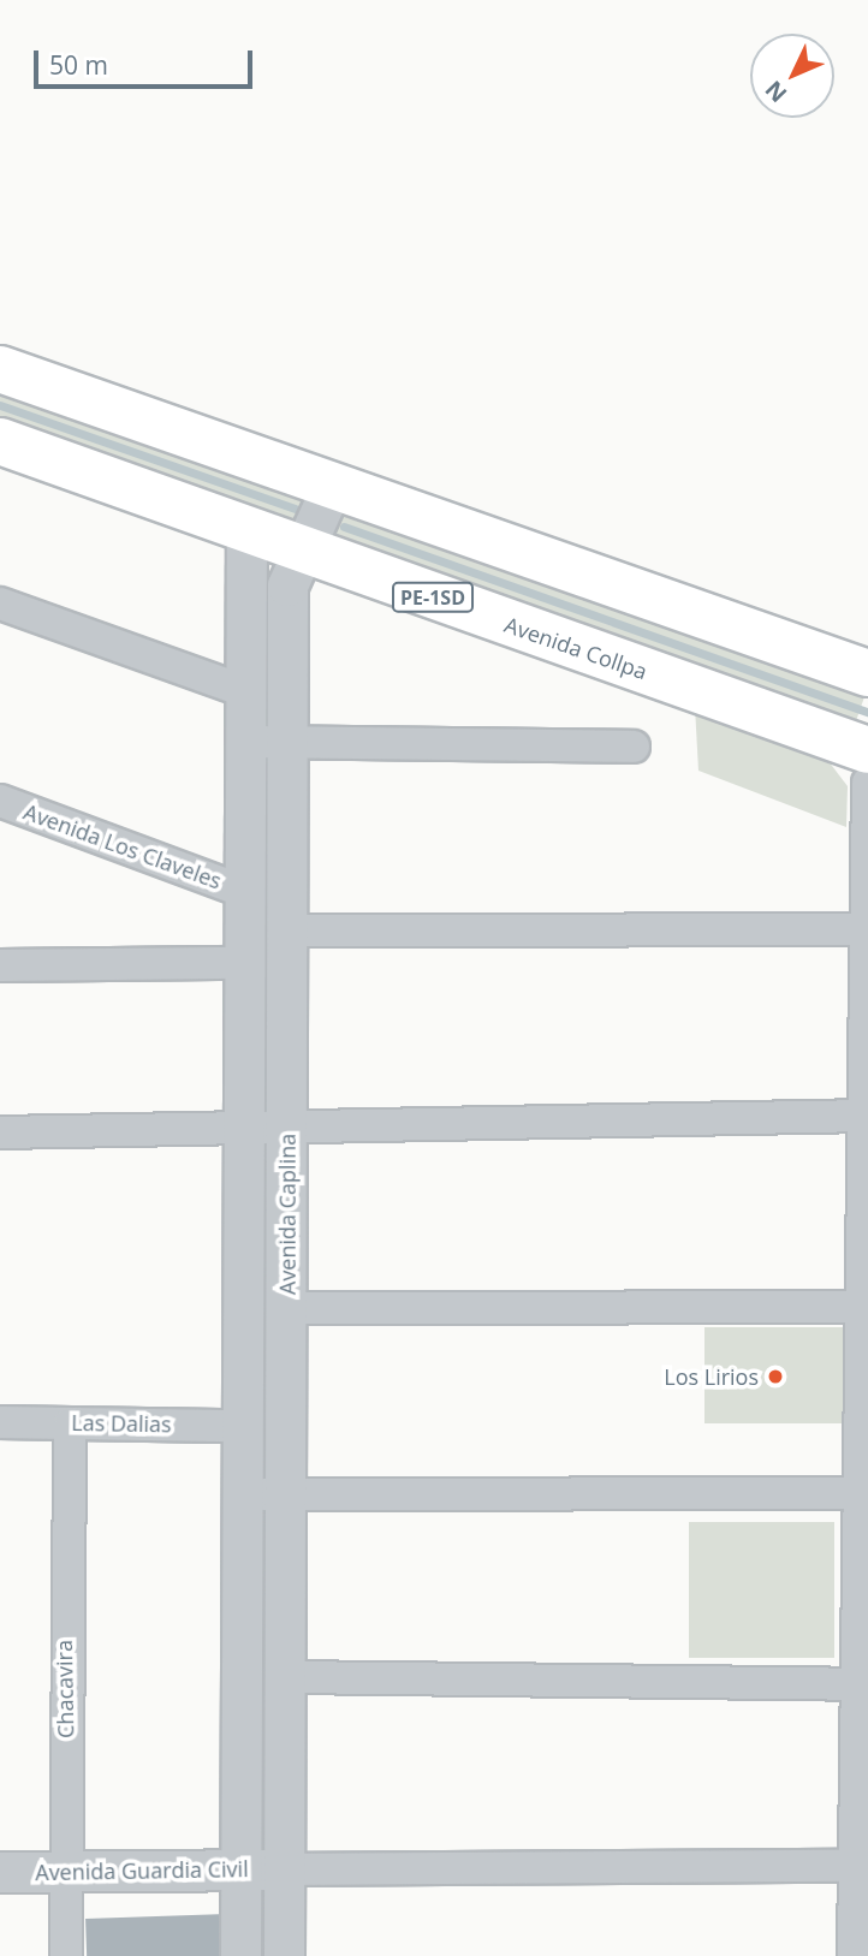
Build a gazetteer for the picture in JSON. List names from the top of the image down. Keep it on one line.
{"streets":{"highway":["PE-1SD","Avenida Collpa"],"street":["Avenida Los Claveles","Avenida Caplina","Las Dalias","Chacavira","Avenida Guardia Civil"]},"crossings":[["Avenida Collpa","Avenida Caplina"],["Avenida Los Claveles","Avenida Caplina"],["Avenida Caplina","Las Dalias"],["Avenida Caplina","Avenida Guardia Civil"],["Las Dalias","Chacavira"],["Chacavira","Avenida Guardia Civil"]],"places":["Los Lirios"],"scale_bar":"50 m","north":"bottom left"}
